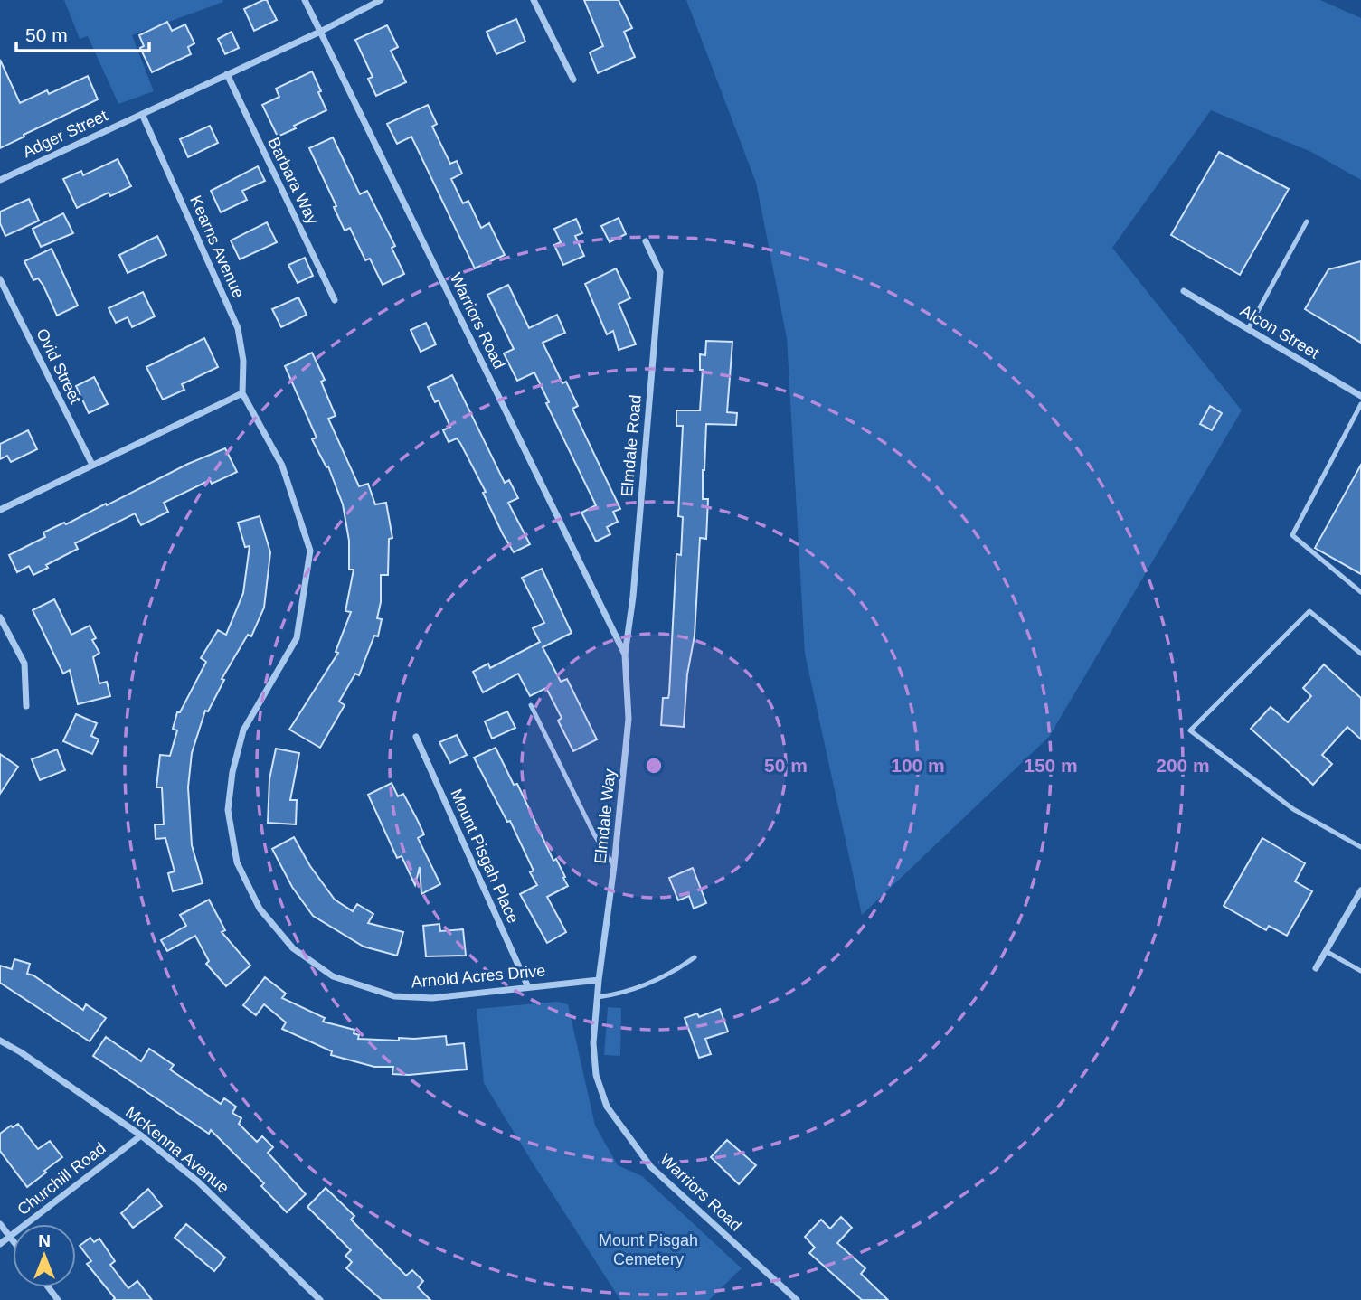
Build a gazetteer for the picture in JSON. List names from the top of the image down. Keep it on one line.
{"streets":{"street":["Adger Street","Barbara Way","Kearns Avenue","Warriors Road","Alcon Street","Ovid Street","Elmdale Road","Elmdale Way","Mount Pisgah Place","Arnold Acres Drive","McKenna Avenue","Churchill Road"]},"crossings":[["Adger Street","Kearns Avenue"],["Kearns Avenue","Arnold Acres Drive"],["Warriors Road","Elmdale Road"],["Warriors Road","Elmdale Way"],["Warriors Road","Arnold Acres Drive"],["Elmdale Road","Elmdale Way"],["Elmdale Way","Arnold Acres Drive"],["Mount Pisgah Place","Arnold Acres Drive"],["McKenna Avenue","Churchill Road"]],"parks":["Mount Pisgah Cemetery"],"scale_bar":"50 m","north":"top","rings":["50 m","100 m","150 m","200 m"]}
